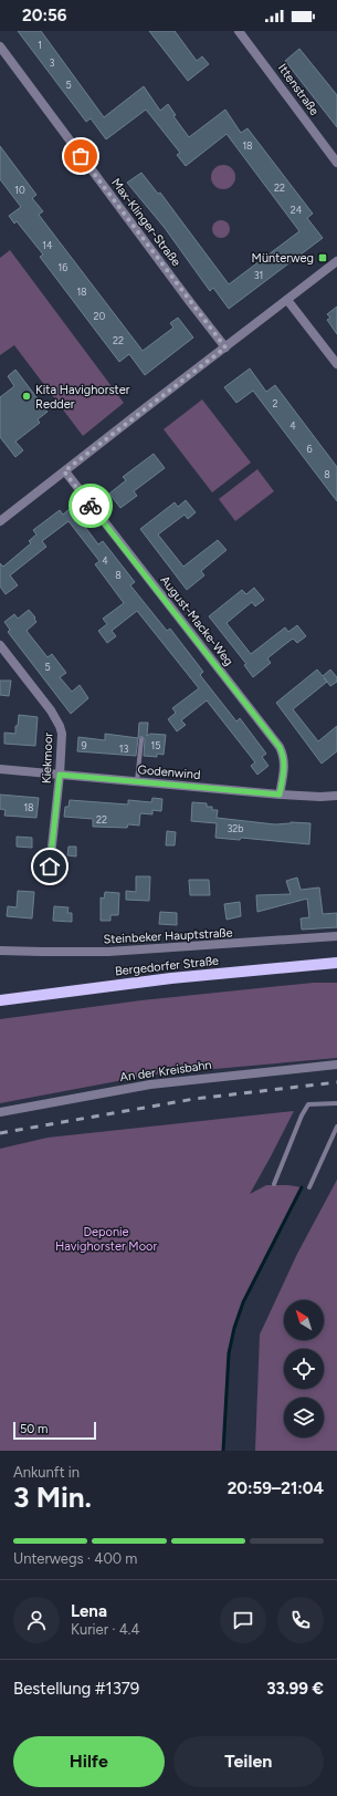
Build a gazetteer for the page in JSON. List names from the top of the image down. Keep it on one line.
{"streets":{"main road":["Bergedorfer Straße"],"street":["Ittenstraße","Max-Klinger-Straße","August-Macke-Weg","Kiekmoor","Godenwind","Steinbeker Hauptstraße","An der Kreisbahn"]},"crossings":[["August-Macke-Weg","Godenwind"],["Kiekmoor","Godenwind"]],"parks":["Deponie Havighorster Moor"],"places":{"transit":["Münterweg"],"other":["Kita Havighorster Redder"]},"house_numbers":["1","3","5","18","22","10","24","14","16","31","18","20","22","2","4","6","8","4","8","5","9","15","13","18","22","32b"],"scale_bar":"50 m","north":"top left","page":{"status":"20:56","scale":"50 m","heading":["3 Min.","Ankunft in","20:59–21:04"],"panel":["Lena","Kurier · 4.4","Bestellung #1379","33.99 €"],"bar":"Unterwegs · 400 m","buttons":["Hilfe","Teilen"]}}
